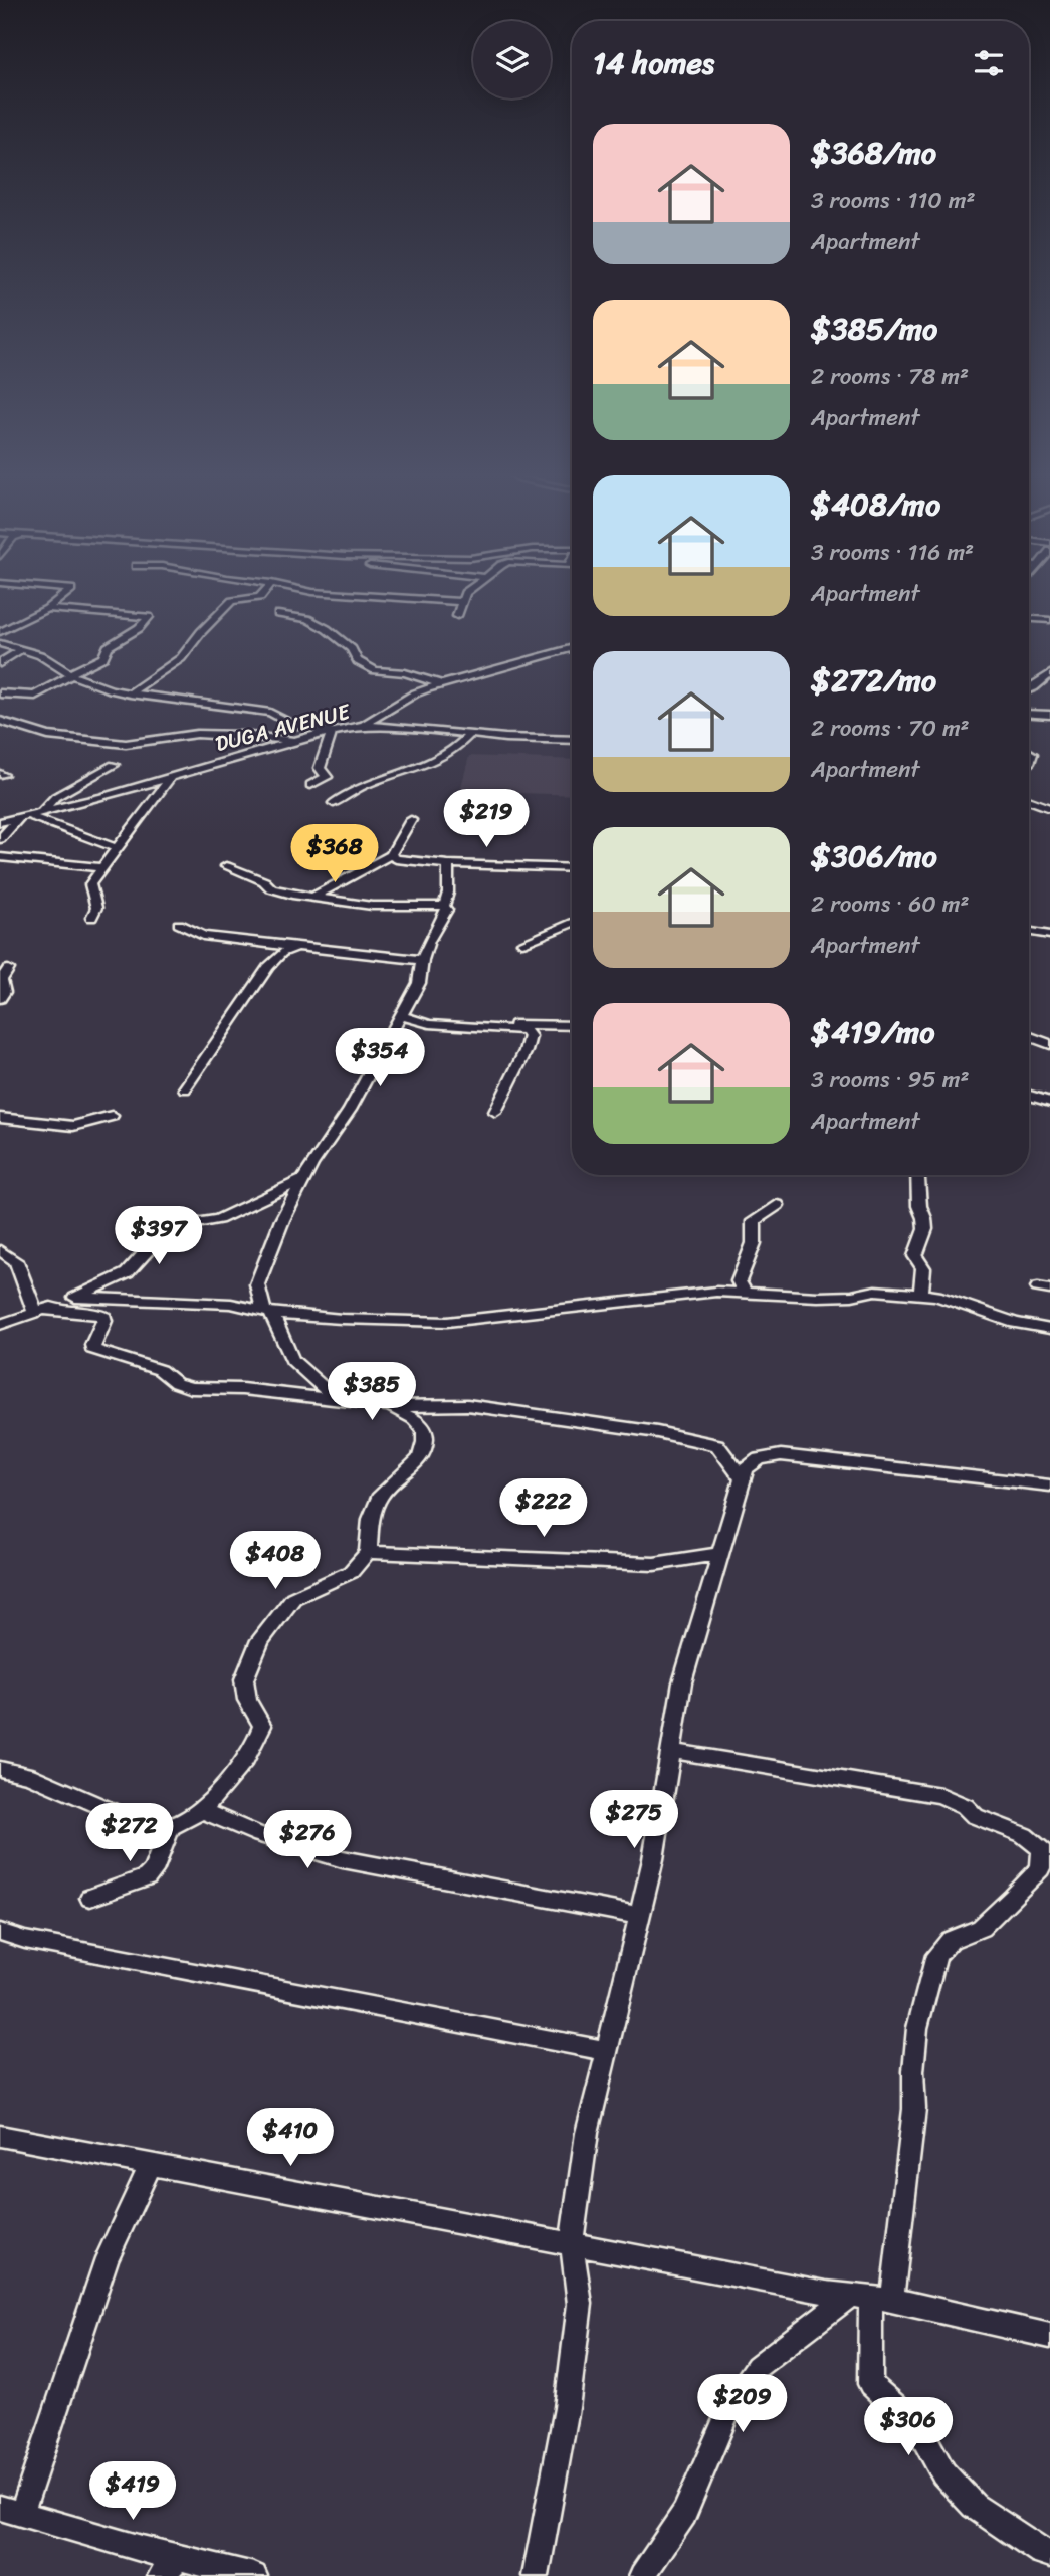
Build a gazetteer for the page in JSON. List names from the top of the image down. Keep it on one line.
{"streets":{"street":["DUGA AVENUE"]},"page":{"heading":"14 homes","list":[{"name":"$368/mo","note":"3 rooms · 110 m² · Apartment"},{"name":"$385/mo","note":"2 rooms · 78 m² · Apartment"},{"name":"$408/mo","note":"3 rooms · 116 m² · Apartment"},{"name":"$272/mo","note":"2 rooms · 70 m² · Apartment"},{"name":"$306/mo","note":"2 rooms · 60 m² · Apartment"},{"name":"$419/mo","note":"3 rooms · 95 m² · Apartment"}],"price":["$219","$368","$354","$397","$385","$222","$408","$275","$272","$276","$410","$209","$306","$419"]}}
